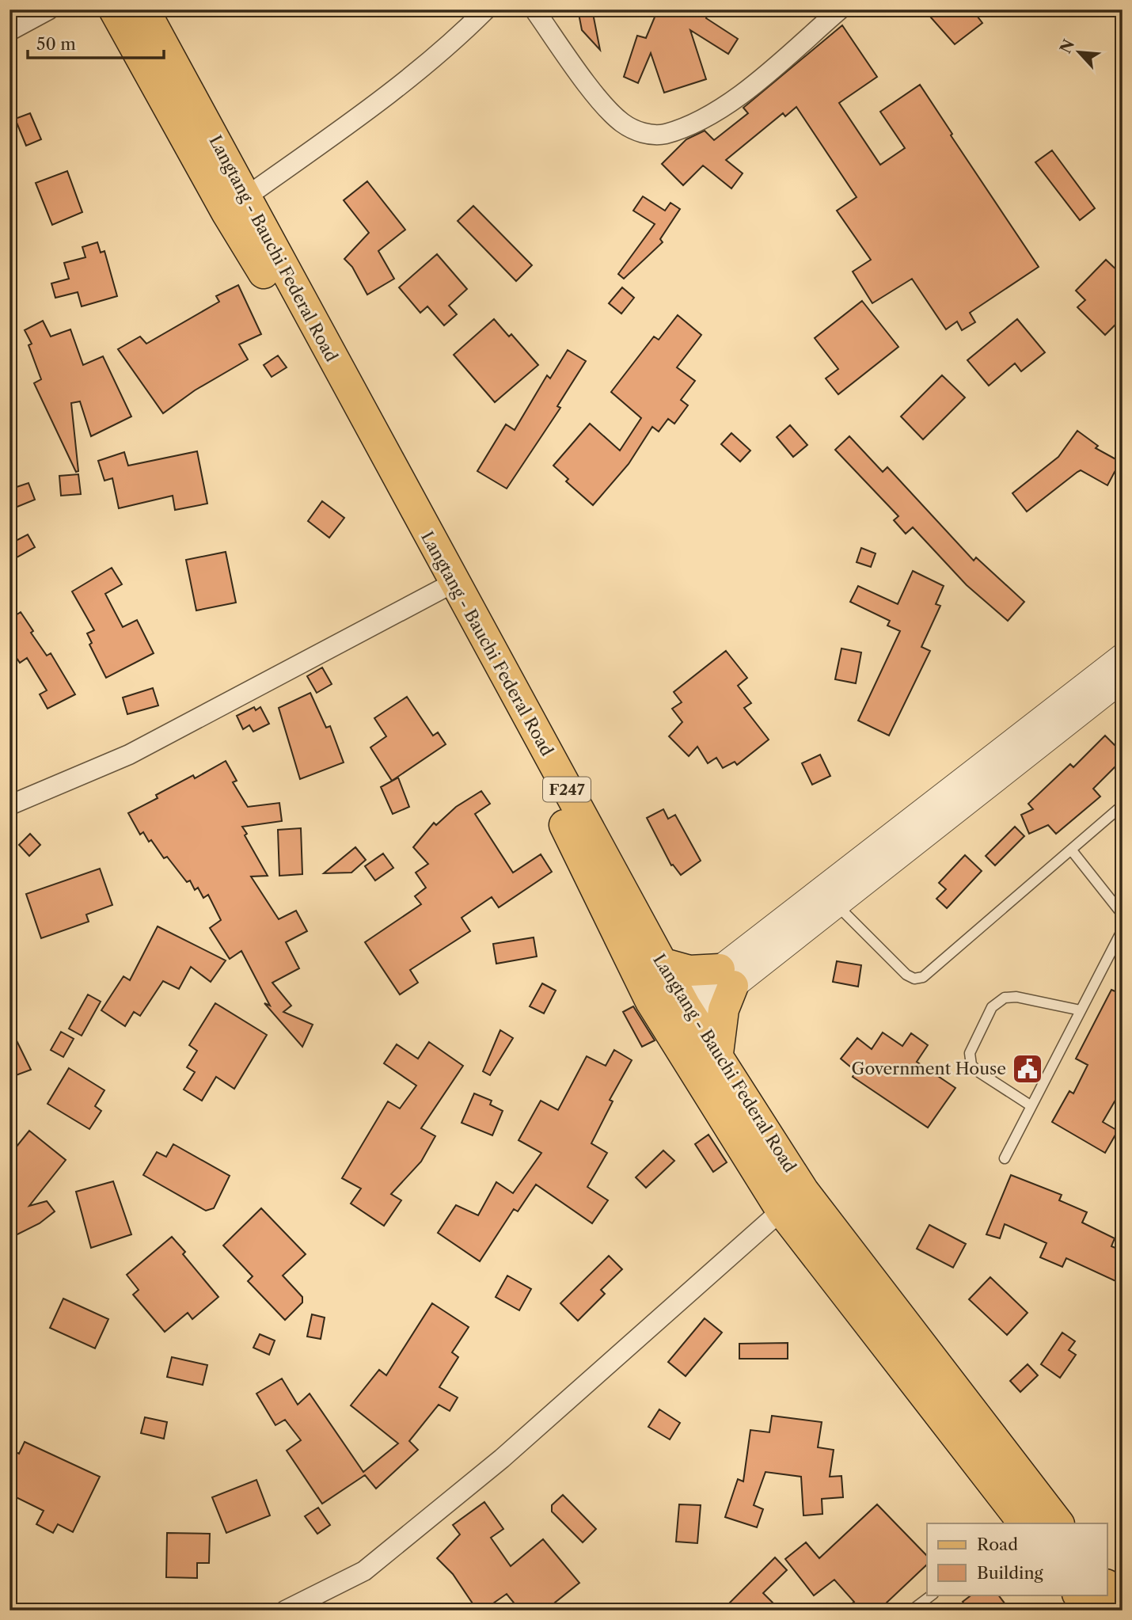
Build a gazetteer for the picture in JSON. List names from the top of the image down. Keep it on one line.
{"streets":{"main road":["Langtang - Bauchi Federal Road","F247"]},"places":{"public building":["Government House"]},"legend":["Road","Building"],"scale_bar":"50 m","north":"top left"}
